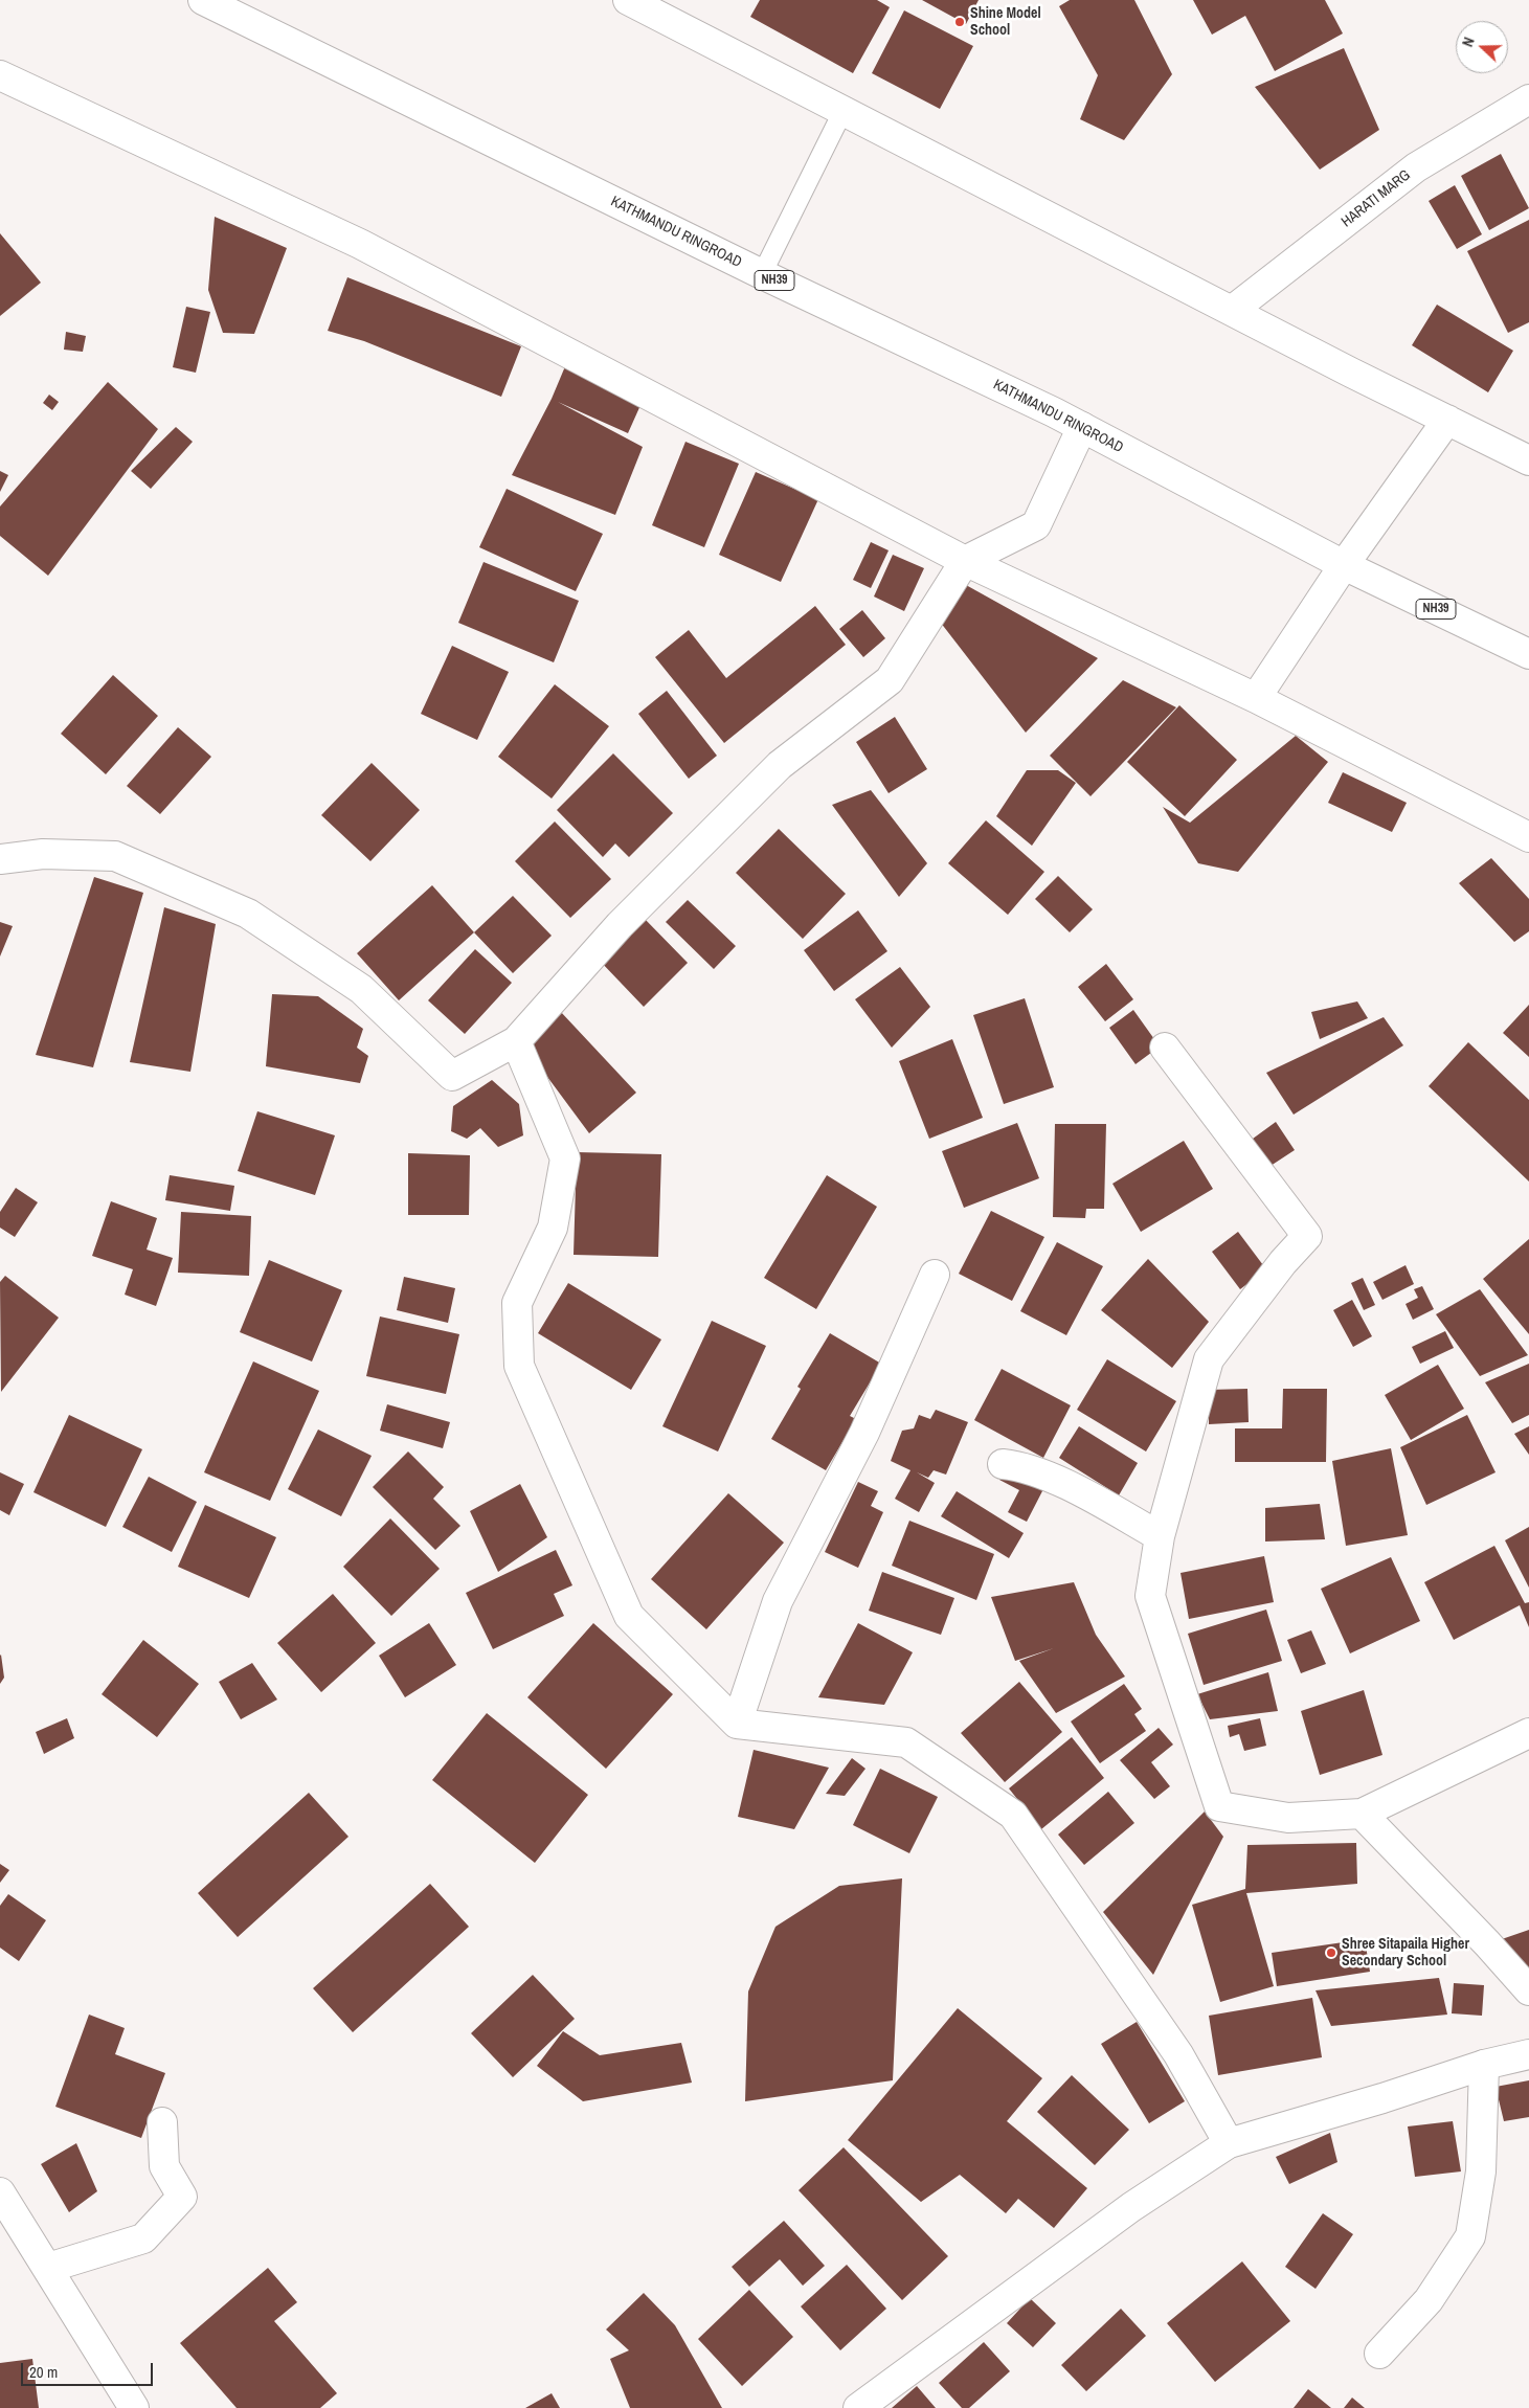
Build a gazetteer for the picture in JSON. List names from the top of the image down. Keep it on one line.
{"streets":{"main road":["HARATI MARG","KATHMANDU RINGROAD","NH39"]},"crossings":[["KATHMANDU RINGROAD","NH39"]],"places":["Shine Model School","Shree Sitapaila Higher Secondary School"],"scale_bar":"20 m","north":"left"}
